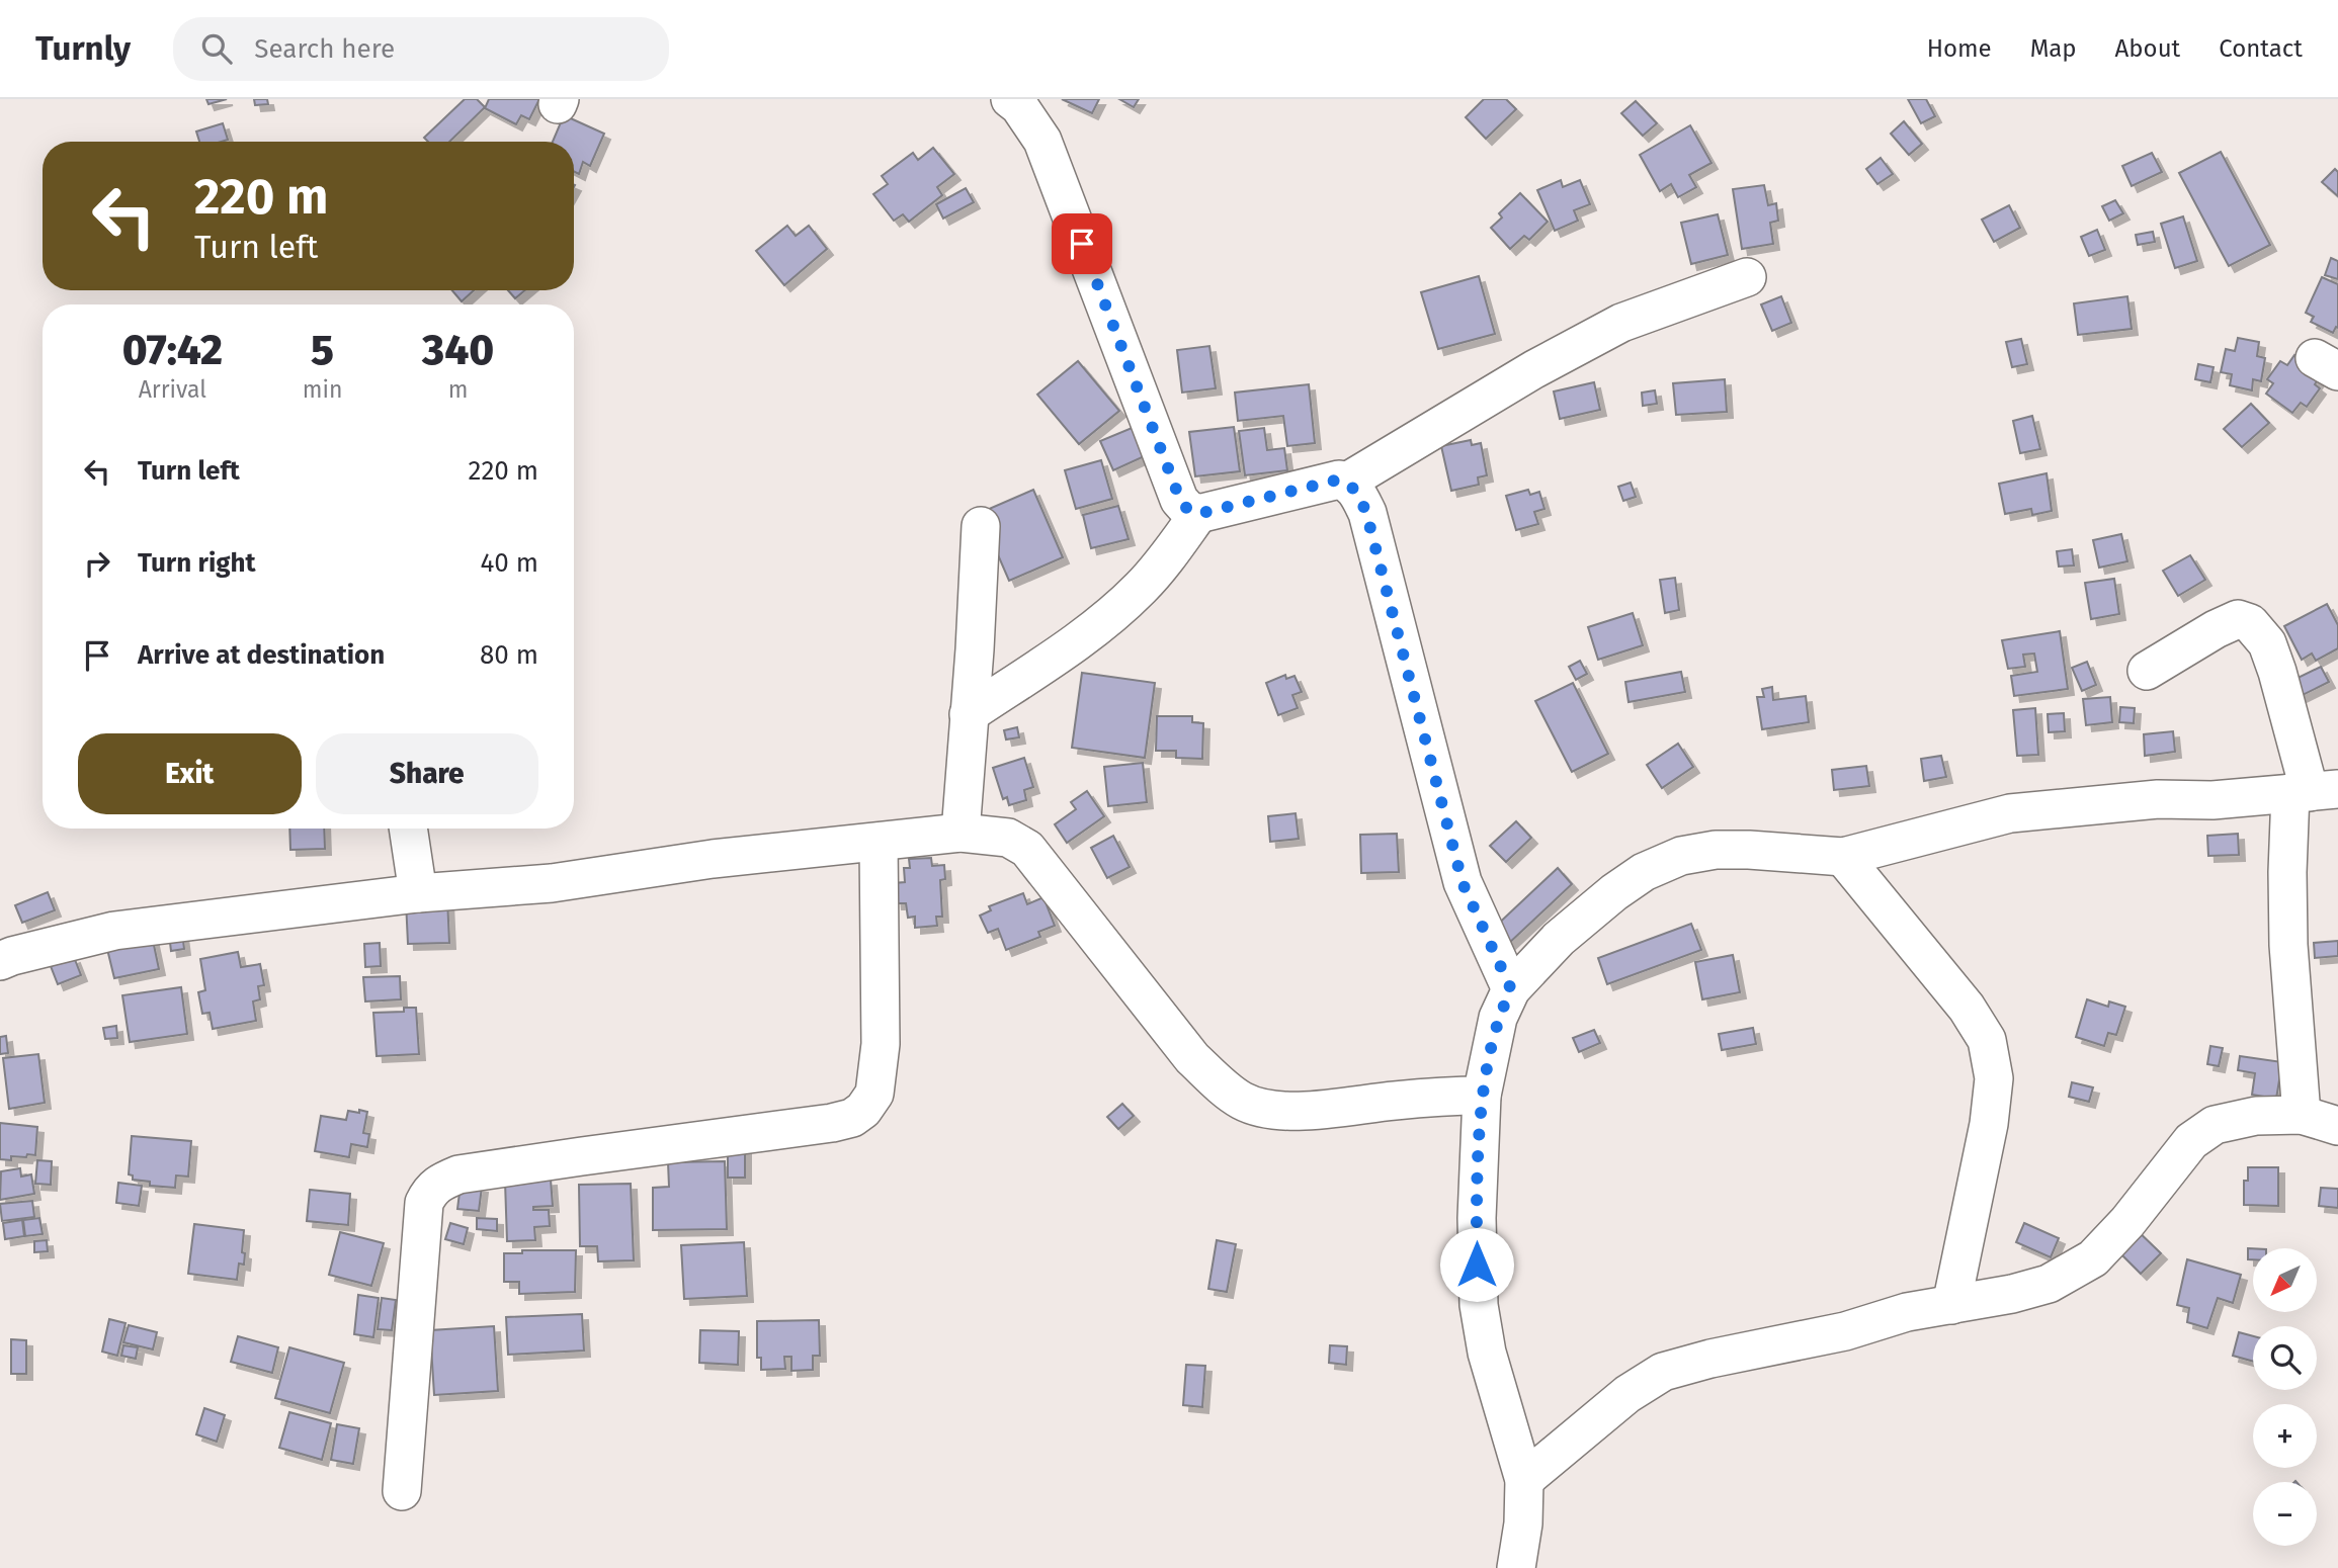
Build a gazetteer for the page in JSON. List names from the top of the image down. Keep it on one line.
{"north":"bottom left","page":{"header":"Turnly","search":"Search here","nav":["Home","Map","About","Contact"],"turn":["220 m","Turn left"],"eta":["07:42","Arrival","5","min","340","m"],"list":[{"name":"Turn left","value":"220 m"},{"name":"Turn right","value":"40 m"},{"name":"Arrive at destination","value":"80 m"}],"buttons":["Exit","Share"],"map_buttons":["+","−"]}}
